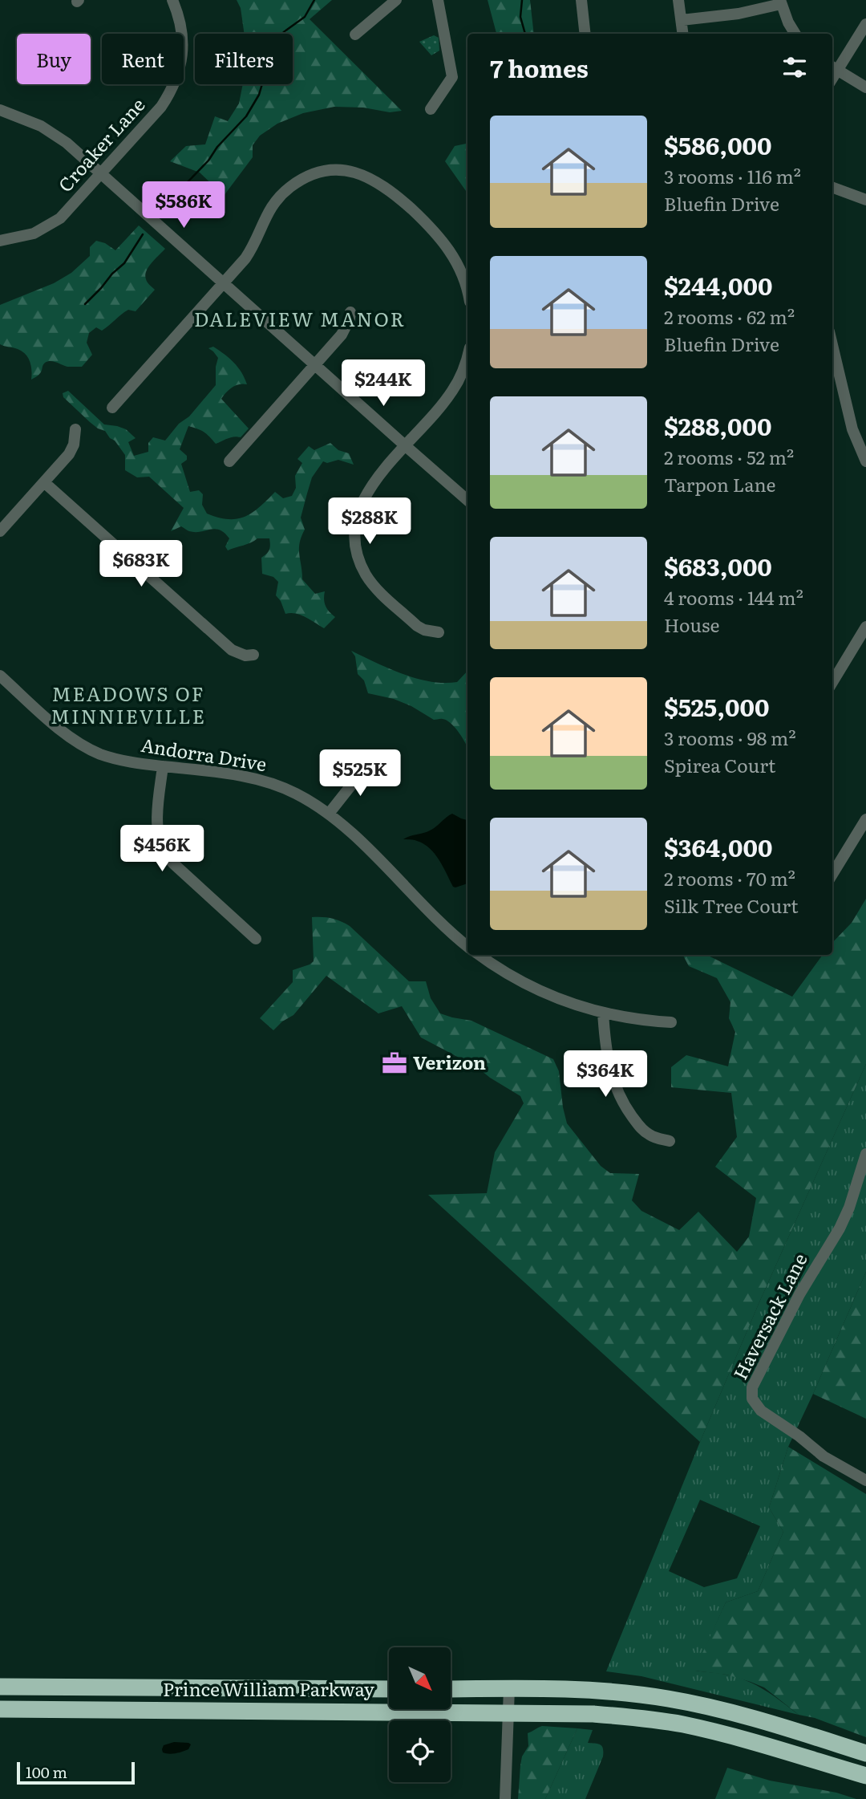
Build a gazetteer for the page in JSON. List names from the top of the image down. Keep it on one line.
{"streets":{"highway":["Prince William Parkway"],"street":["Croaker Lane","Andorra Drive","Haversack Lane"]},"districts":["DALEVIEW MANOR","MEADOWS OF MINNIEVILLE"],"places":{"office":["Verizon"]},"scale_bar":"100 m","north":"bottom right","page":{"chip":["Buy","Rent","Filters"],"heading":"7 homes","list":[{"name":"$586,000","note":"3 rooms · 116 m² · Bluefin Drive"},{"name":"$244,000","note":"2 rooms · 62 m² · Bluefin Drive"},{"name":"$288,000","note":"2 rooms · 52 m² · Tarpon Lane"},{"name":"$683,000","note":"4 rooms · 144 m² · House"},{"name":"$525,000","note":"3 rooms · 98 m² · Spirea Court"},{"name":"$364,000","note":"2 rooms · 70 m² · Silk Tree Court"}],"price":["$586K","$244K","$288K","$683K","$525K","$456K","$364K"],"scale":"100 m"}}
